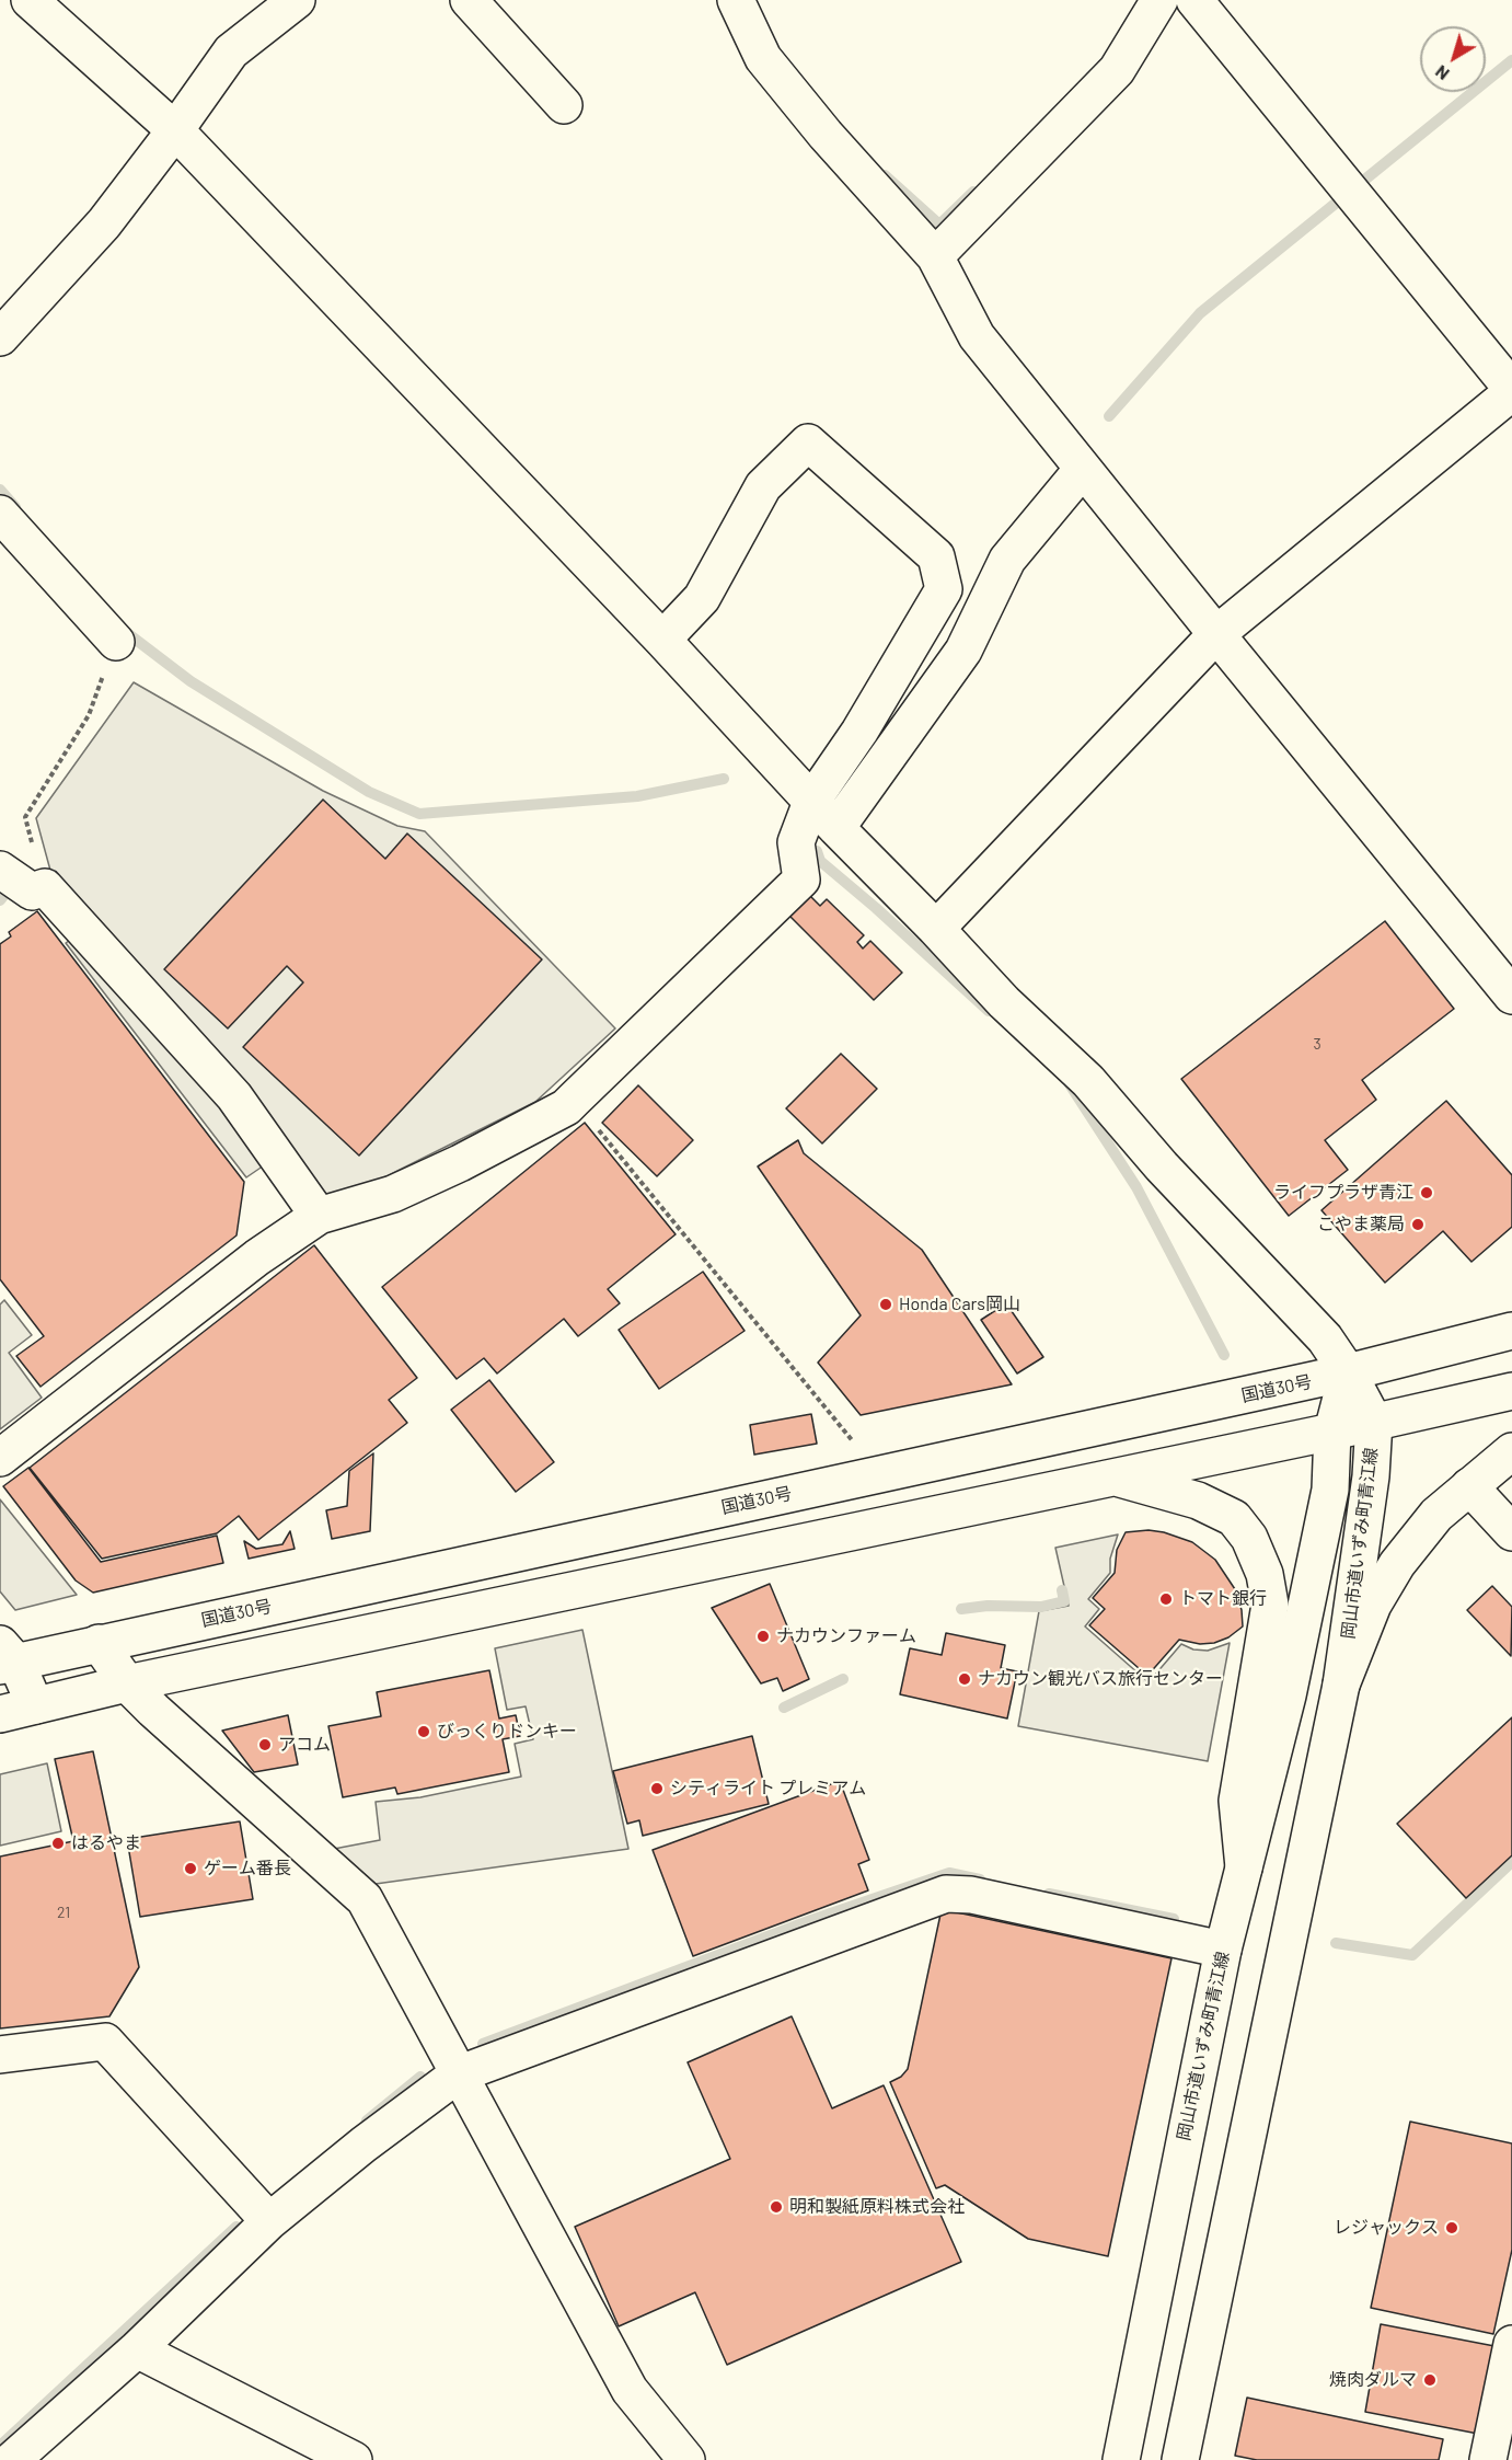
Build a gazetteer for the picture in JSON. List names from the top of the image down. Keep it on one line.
{"streets":{"main road":["国道30号","岡山市道いずみ町青江線"]},"crossings":[["国道30号","岡山市道いずみ町青江線"]],"places":["ライフプラザ青江","こやま薬局","Honda Cars岡山","トマト銀行","ナカウンファーム","ナカウン観光バス旅行センター","びっくりドンキー","アコム","シティライト プレミアム","はるやま","ゲーム番長","明和製紙原料株式会社","レジャックス","焼肉ダルマ"],"house_numbers":["3","21"],"north":"bottom left"}
